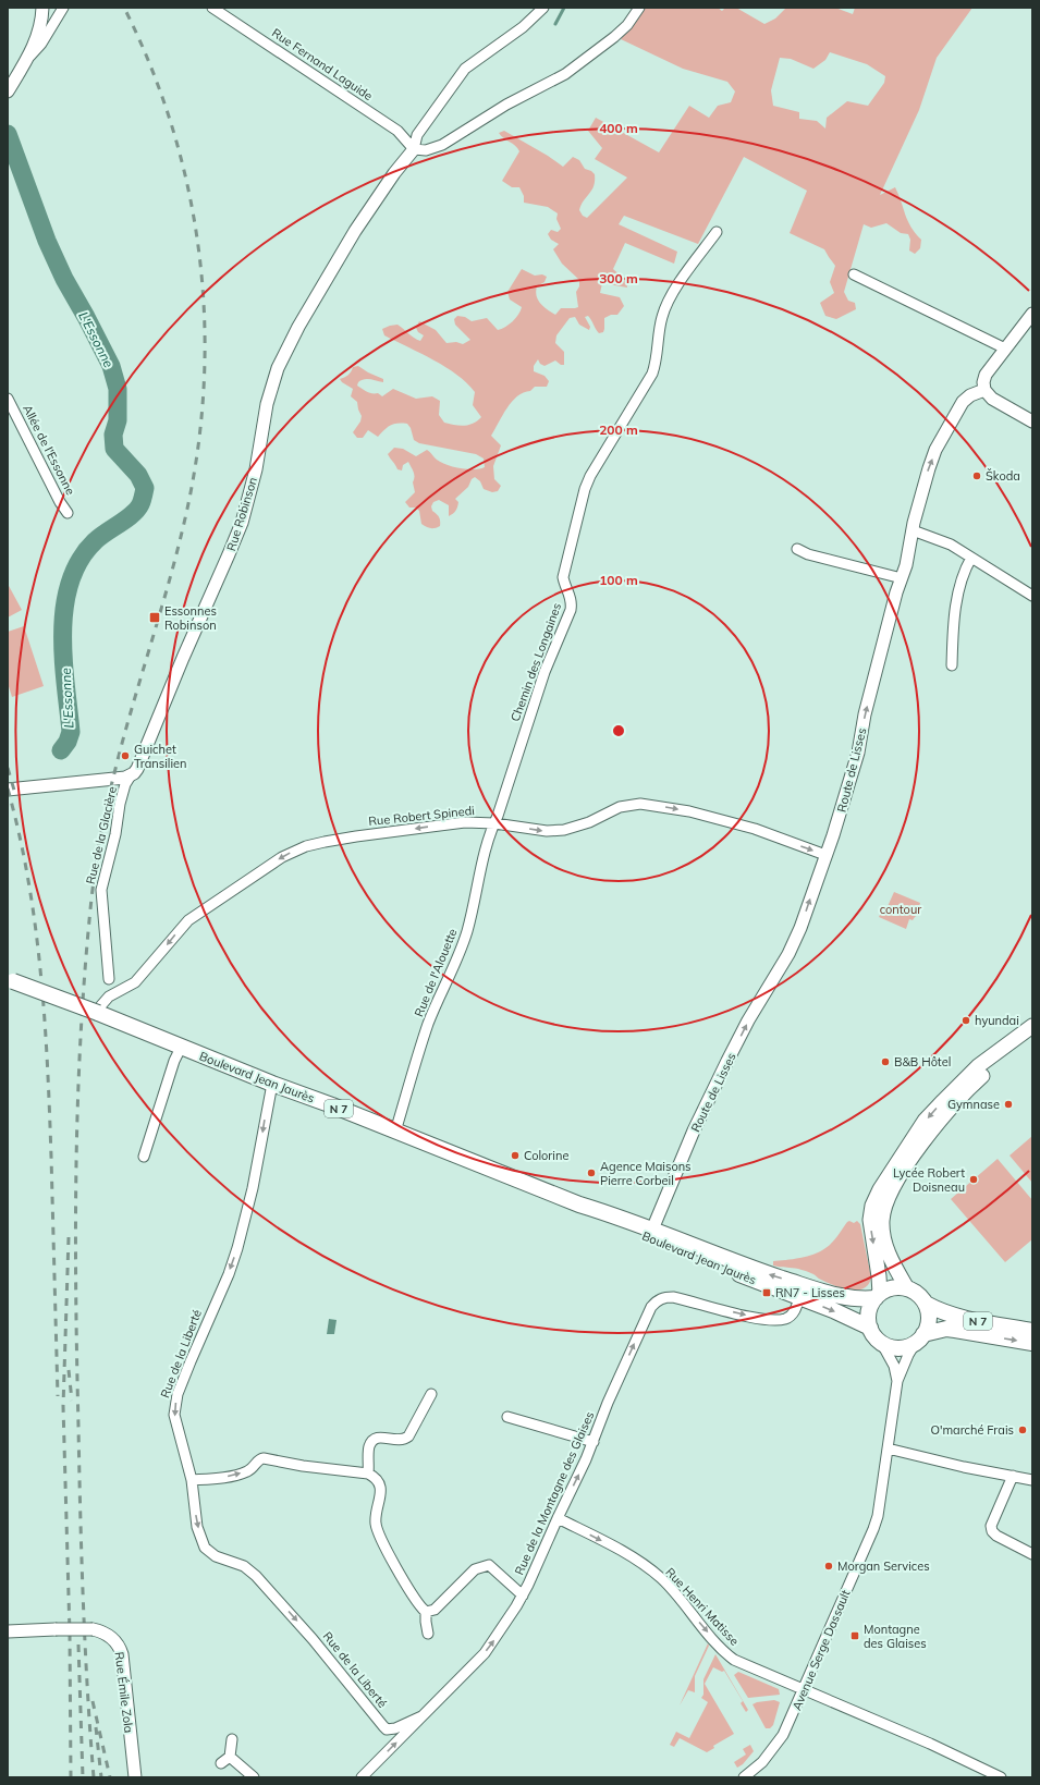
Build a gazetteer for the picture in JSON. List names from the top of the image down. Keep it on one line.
{"streets":{"main road":["Boulevard Jean Jaurès","N 7"],"street":["Rue Fernand Laguide","Allée de l'Essonne","Rue Robinson","Chemin des Longaines","Route de Lisses","Rue Robert Spinedi","Rue de la Glacière","Rue de l'Alouette","Rue de la Liberté","Rue de la Montagne des Glaises","Rue Henri Matisse","Avenue Serge Dassault","Rue Émile Zola"]},"crossings":[["Rue Fernand Laguide","Rue Robinson"],["Rue Robinson","Rue de la Glacière"],["Chemin des Longaines","Rue Robert Spinedi"],["Chemin des Longaines","Rue de l'Alouette"],["Route de Lisses","Rue Robert Spinedi"],["Route de Lisses","Boulevard Jean Jaurès"],["Rue Robert Spinedi","Rue de l'Alouette"],["Rue Robert Spinedi","Boulevard Jean Jaurès"],["Rue de l'Alouette","Boulevard Jean Jaurès"],["Boulevard Jean Jaurès","N 7"],["Boulevard Jean Jaurès","Rue de la Liberté"],["Boulevard Jean Jaurès","Rue de la Montagne des Glaises"],["Boulevard Jean Jaurès","Avenue Serge Dassault"],["N 7","Avenue Serge Dassault"],["Rue de la Liberté","Rue de la Montagne des Glaises"],["Rue de la Montagne des Glaises","Rue Henri Matisse"],["Rue Henri Matisse","Avenue Serge Dassault"]],"one_way":["Route de Lisses","Rue de la Liberté","Rue de la Montagne des Glaises","Rue Henri Matisse"],"water":["L'Essonne"],"parks":["contour"],"places":{"other":["Škoda","Guichet Transilien","hyundai","B&B Hôtel","Gymnase","Colorine","Agence Maisons Pierre Corbeil","Lycée Robert Doisneau","O'marché Frais","Morgan Services"],"transit":["Essonnes Robinson","RN7 - Lisses","Montagne des Glaises"]},"rings":["400 m","300 m","200 m","100 m"]}
